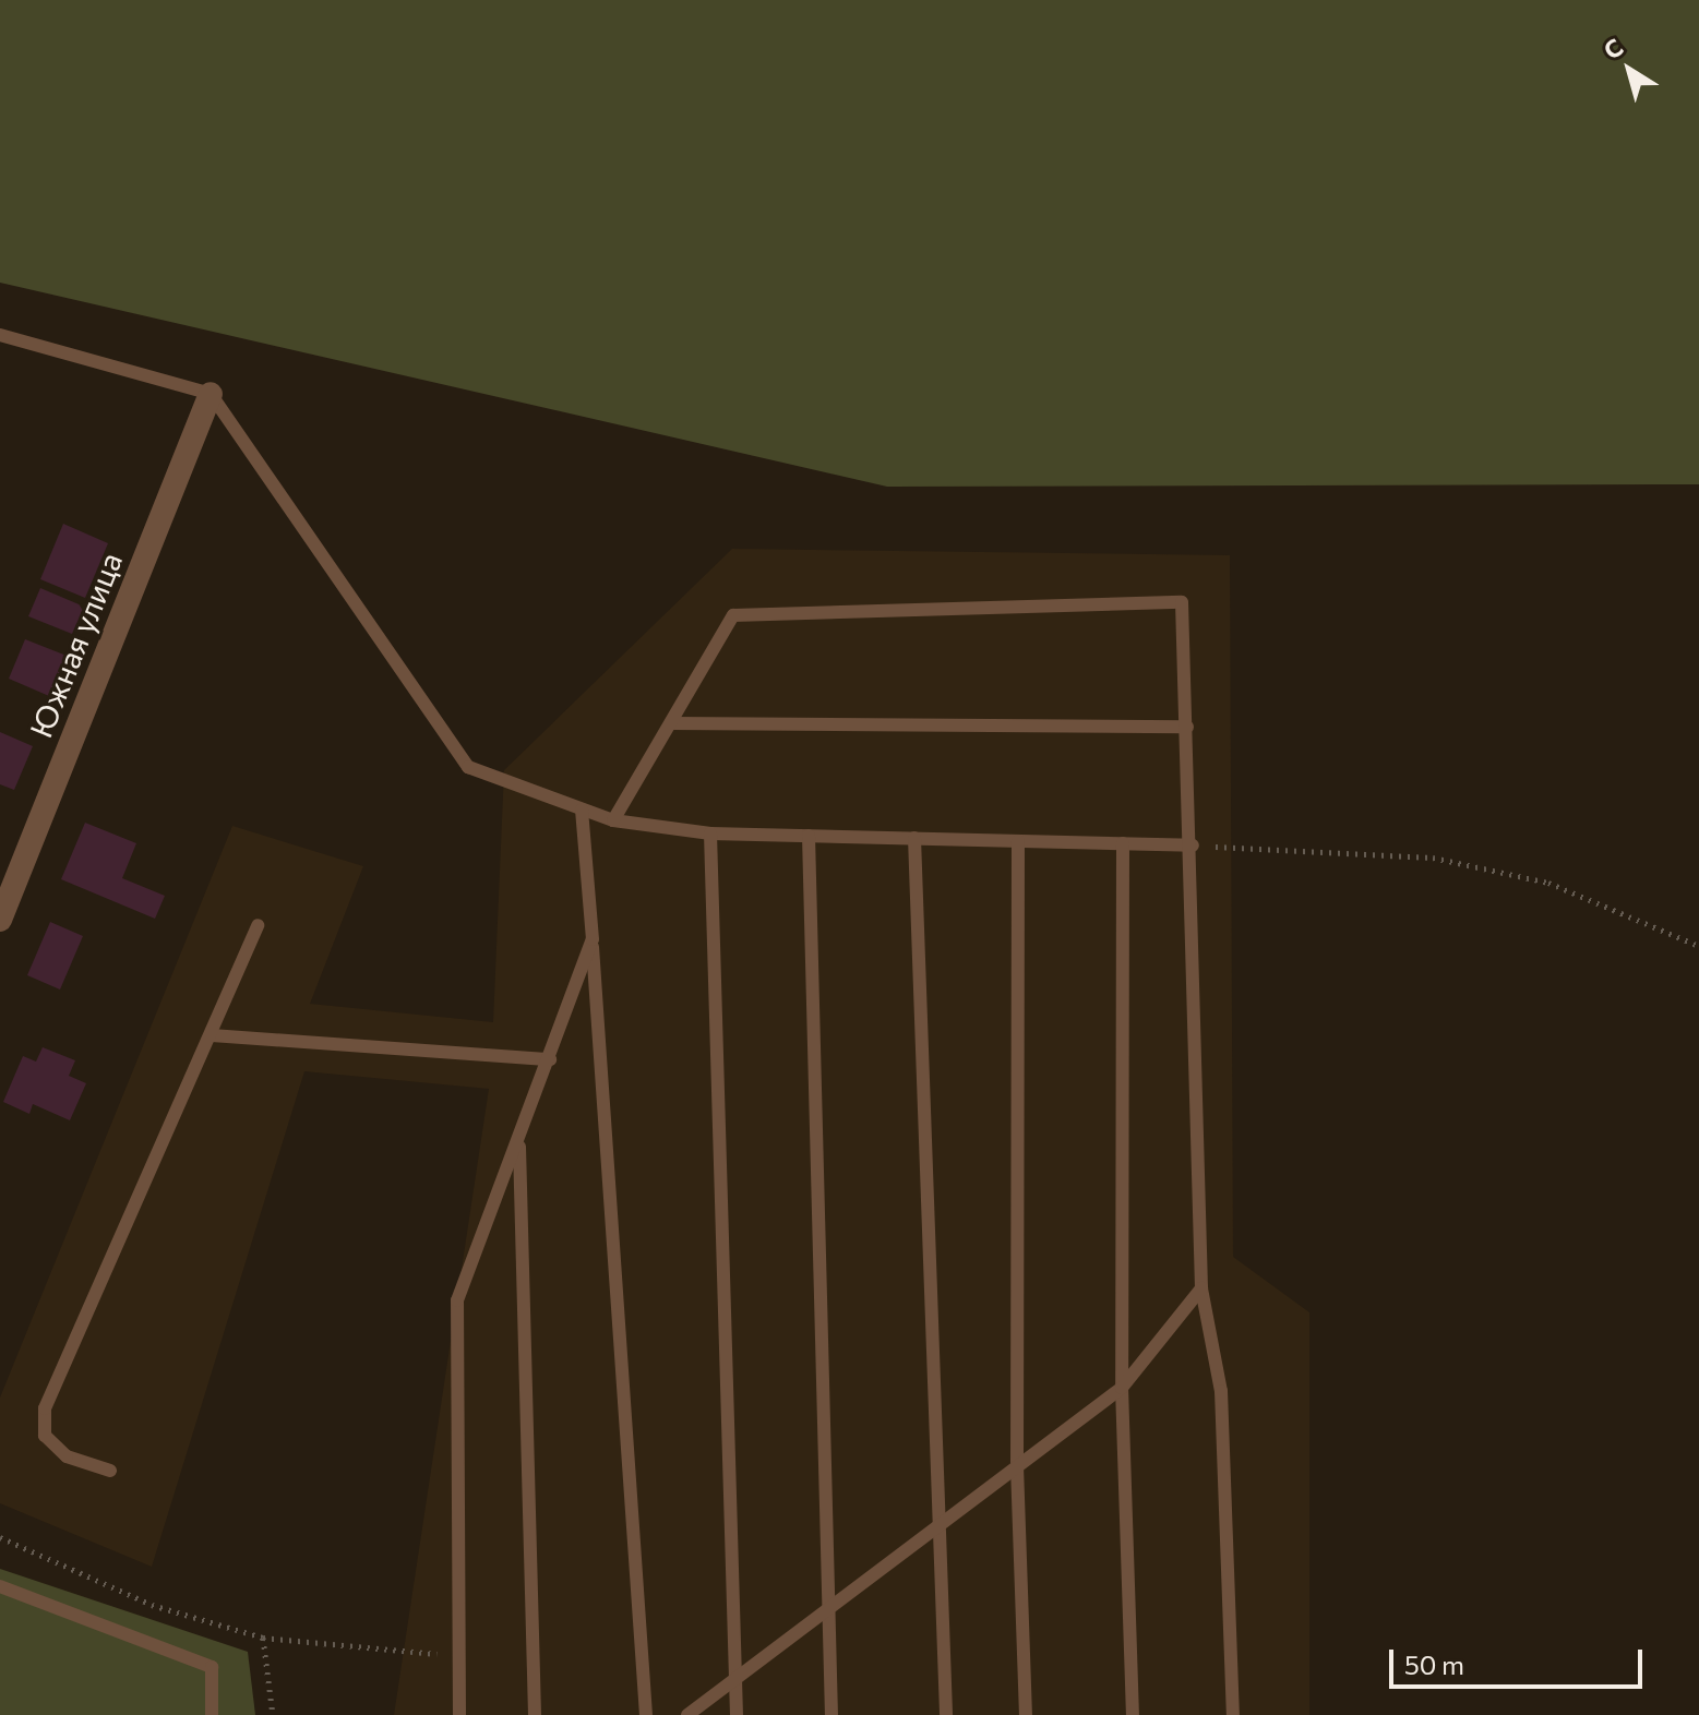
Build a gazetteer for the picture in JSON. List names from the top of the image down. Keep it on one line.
{"streets":{"street":["Южная улица"]},"scale_bar":"50 m","north":"top left"}
